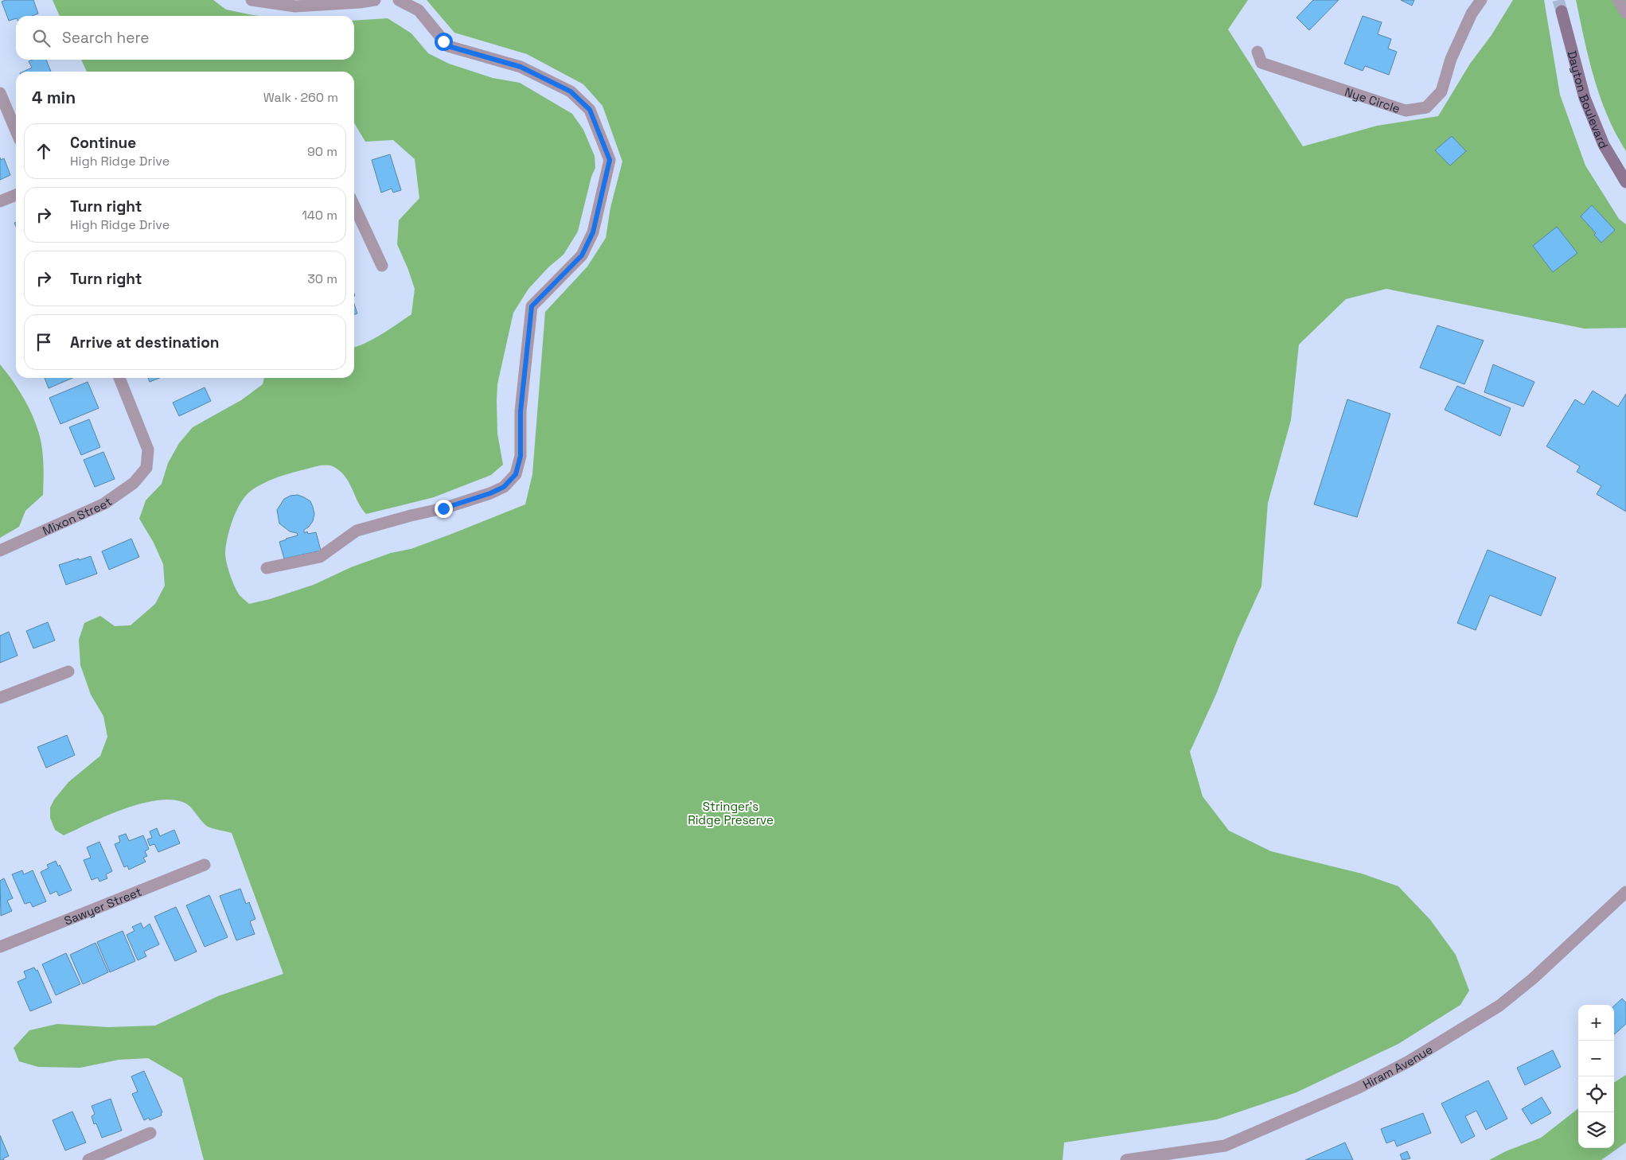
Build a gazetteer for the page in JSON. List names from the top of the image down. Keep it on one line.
{"streets":{"main road":["Dayton Boulevard"],"street":["Nye Circle","Mixon Street","Sawyer Street","Hiram Avenue"]},"parks":["Stringer's Ridge Preserve"],"page":{"search":"Search here","heading":["4 min","Walk · 260 m"],"list":[["Continue","High Ridge Drive","90 m"],["Turn right","High Ridge Drive","140 m"],["Turn right","30 m"],"Arrive at destination"],"map_buttons":["+","−"]}}
